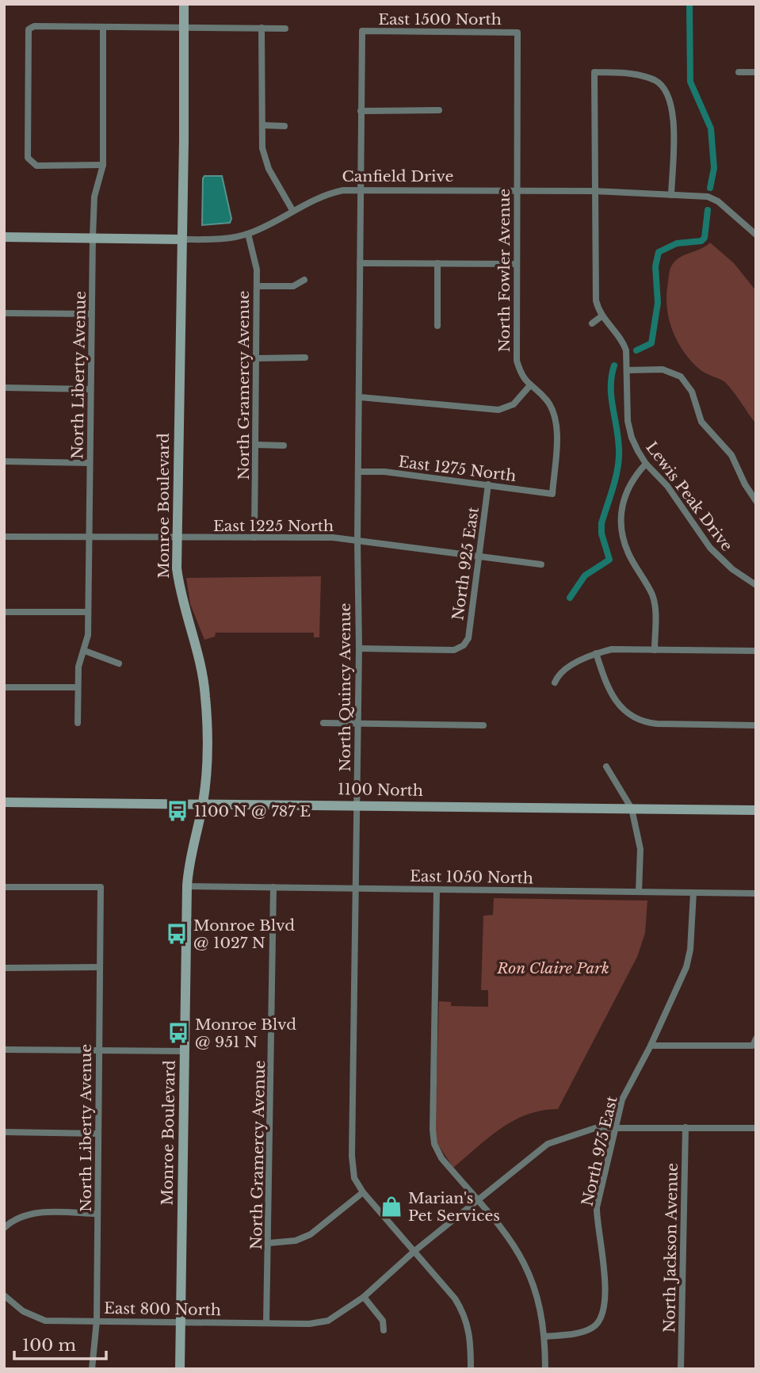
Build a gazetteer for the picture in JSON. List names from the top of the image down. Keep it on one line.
{"streets":{"street":["East 1500 North","Canfield Drive","North Fowler Avenue","North Liberty Avenue","North Gramercy Avenue","East 1275 North","Lewis Peak Drive","Monroe Boulevard","East 1225 North","North 925 East","North Quincy Avenue","1100 North","East 1050 North","North 975 East","North Jackson Avenue","East 800 North"]},"crossings":[["East 1500 North","North Fowler Avenue"],["East 1500 North","North Quincy Avenue"],["Canfield Drive","North Fowler Avenue"],["Canfield Drive","North Liberty Avenue"],["Canfield Drive","North Gramercy Avenue"],["Canfield Drive","Lewis Peak Drive"],["Canfield Drive","Monroe Boulevard"],["Canfield Drive","North Quincy Avenue"],["North Fowler Avenue","East 1275 North"],["North Liberty Avenue","East 1225 North"],["North Liberty Avenue","East 800 North"],["North Gramercy Avenue","East 1225 North"],["North Gramercy Avenue","East 1050 North"],["North Gramercy Avenue","East 800 North"],["East 1275 North","North 925 East"],["East 1275 North","North Quincy Avenue"],["Monroe Boulevard","East 1225 North"],["Monroe Boulevard","1100 North"],["Monroe Boulevard","East 1050 North"],["Monroe Boulevard","East 800 North"],["East 1225 North","North 925 East"],["East 1225 North","North Quincy Avenue"],["North 925 East","North Quincy Avenue"],["North Quincy Avenue","1100 North"],["North Quincy Avenue","East 1050 North"],["East 1050 North","North 975 East"]],"parks":["Ron Claire Park"],"places":{"bus stop":["1100 N @ 787 E","Monroe Blvd @ 1027 N","Monroe Blvd @ 951 N"],"shop":["Marian's Pet Services"]},"scale_bar":"100 m"}
